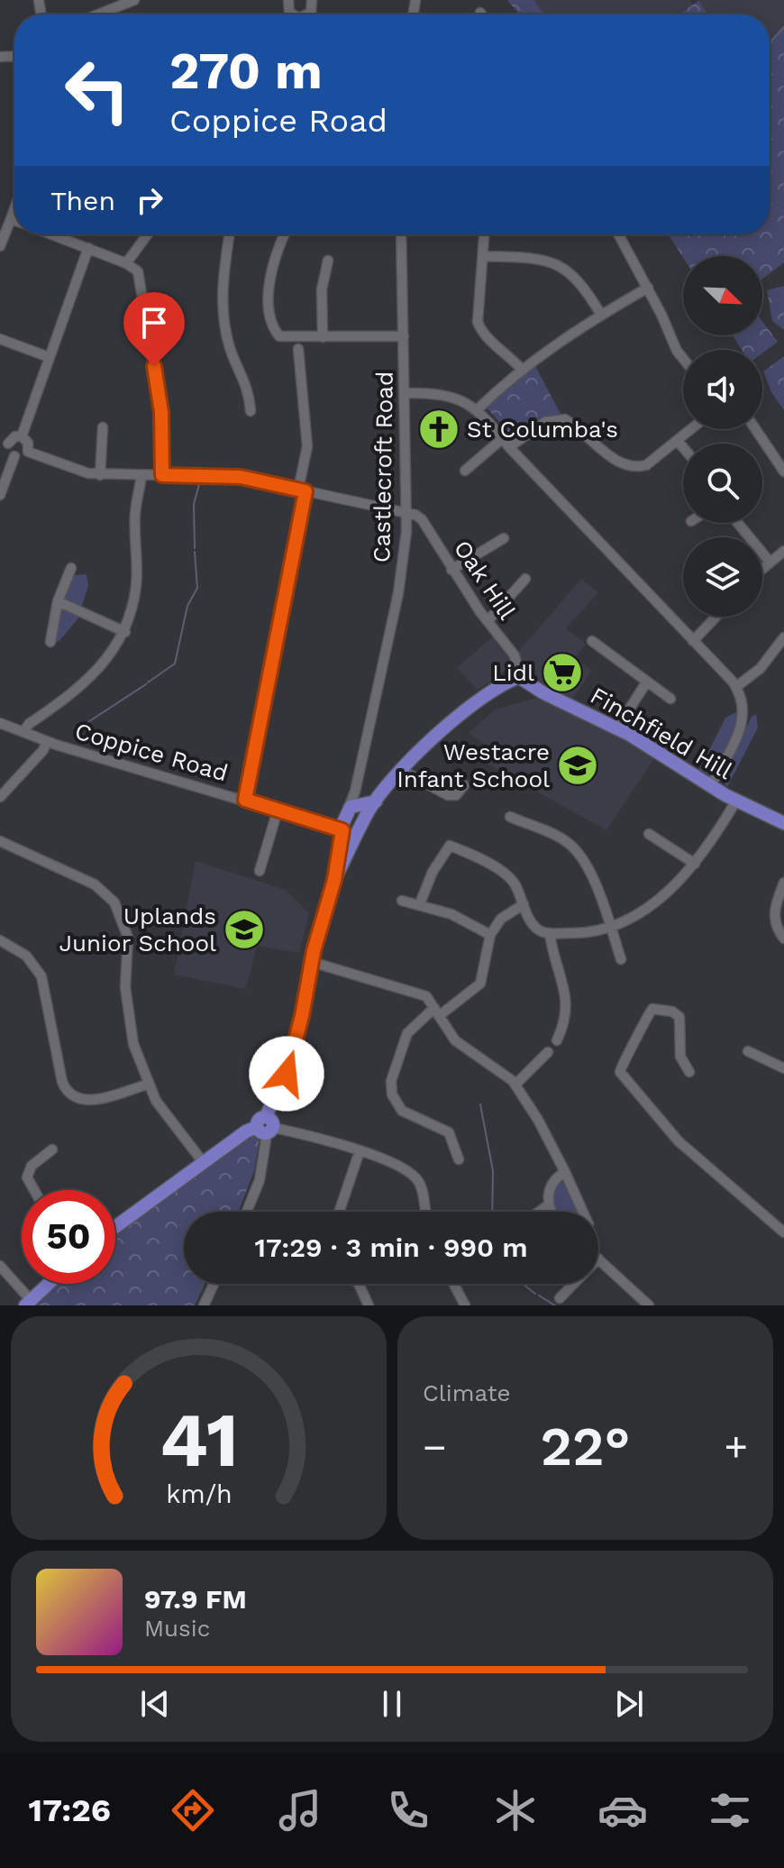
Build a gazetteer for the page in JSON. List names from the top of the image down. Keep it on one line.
{"streets":{"main road":["Finchfield Hill"],"street":["Castlecroft Road","Oak Hill","Coppice Road"]},"crossings":[["Castlecroft Road","Oak Hill"],["Castlecroft Road","Coppice Road"],["Oak Hill","Finchfield Hill"]],"places":{"church":["St Columba's"],"supermarket":["Lidl"],"school or university":["Westacre Infant School","Uplands Junior School"]},"north":"bottom right","page":{"turn":["270 m","Coppice Road"],"then":"Then","limit":"50","trip":"17:29 · 3 min · 990 m","tile":"Climate","heat":["−","22°","+"],"song":["97.9 FM","Music"],"tabs":"17:26","gauge":["41","km/h"]}}
